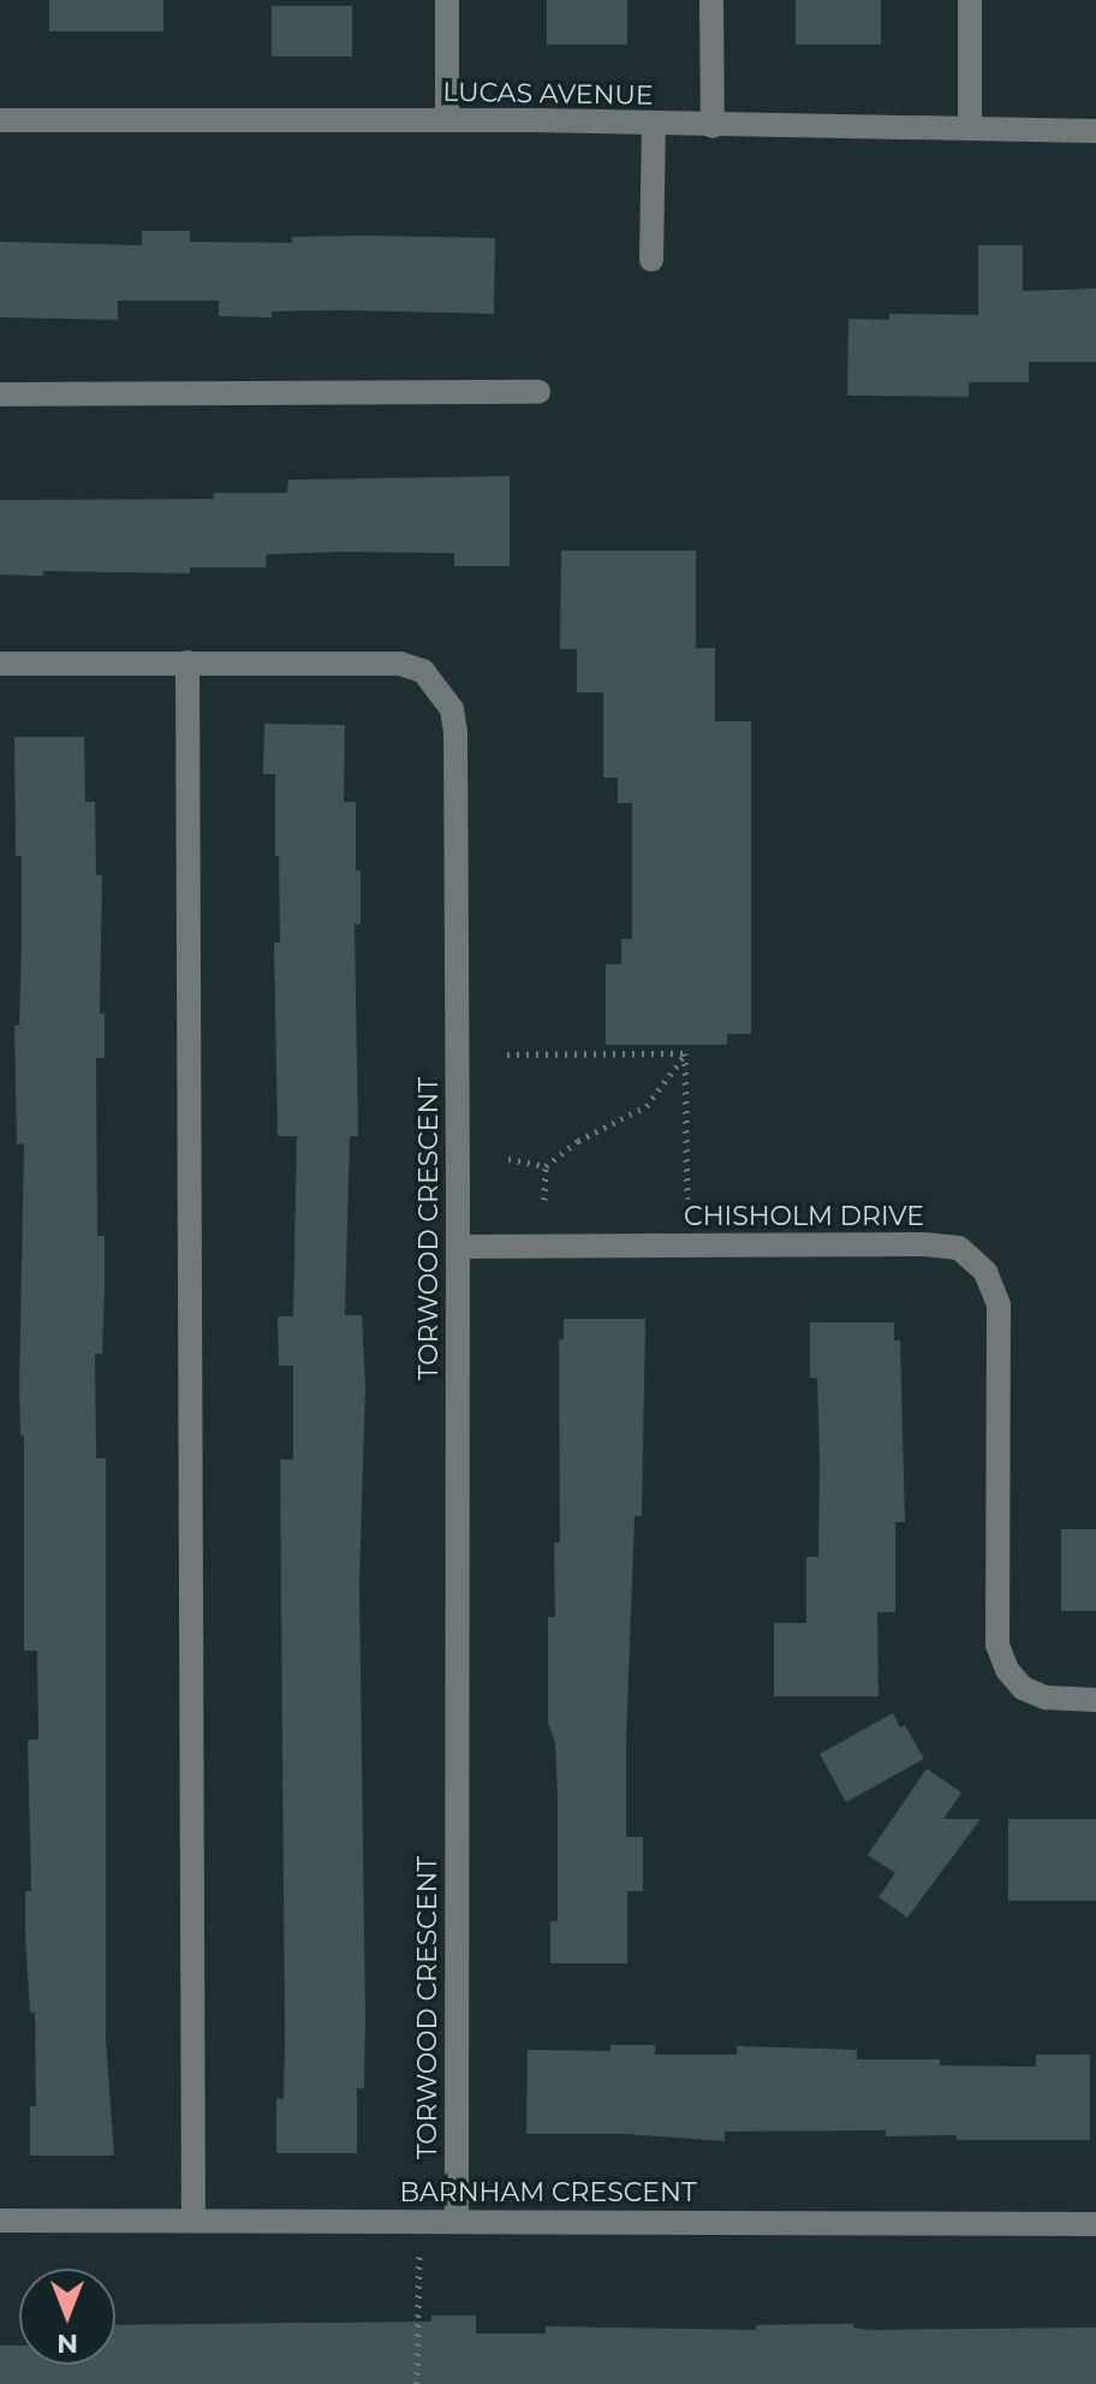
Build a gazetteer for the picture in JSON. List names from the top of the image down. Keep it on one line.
{"streets":{"street":["LUCAS AVENUE","CHISHOLM DRIVE","TORWOOD CRESCENT","BARNHAM CRESCENT"]},"crossings":[["CHISHOLM DRIVE","TORWOOD CRESCENT"],["TORWOOD CRESCENT","BARNHAM CRESCENT"]],"north":"bottom"}
